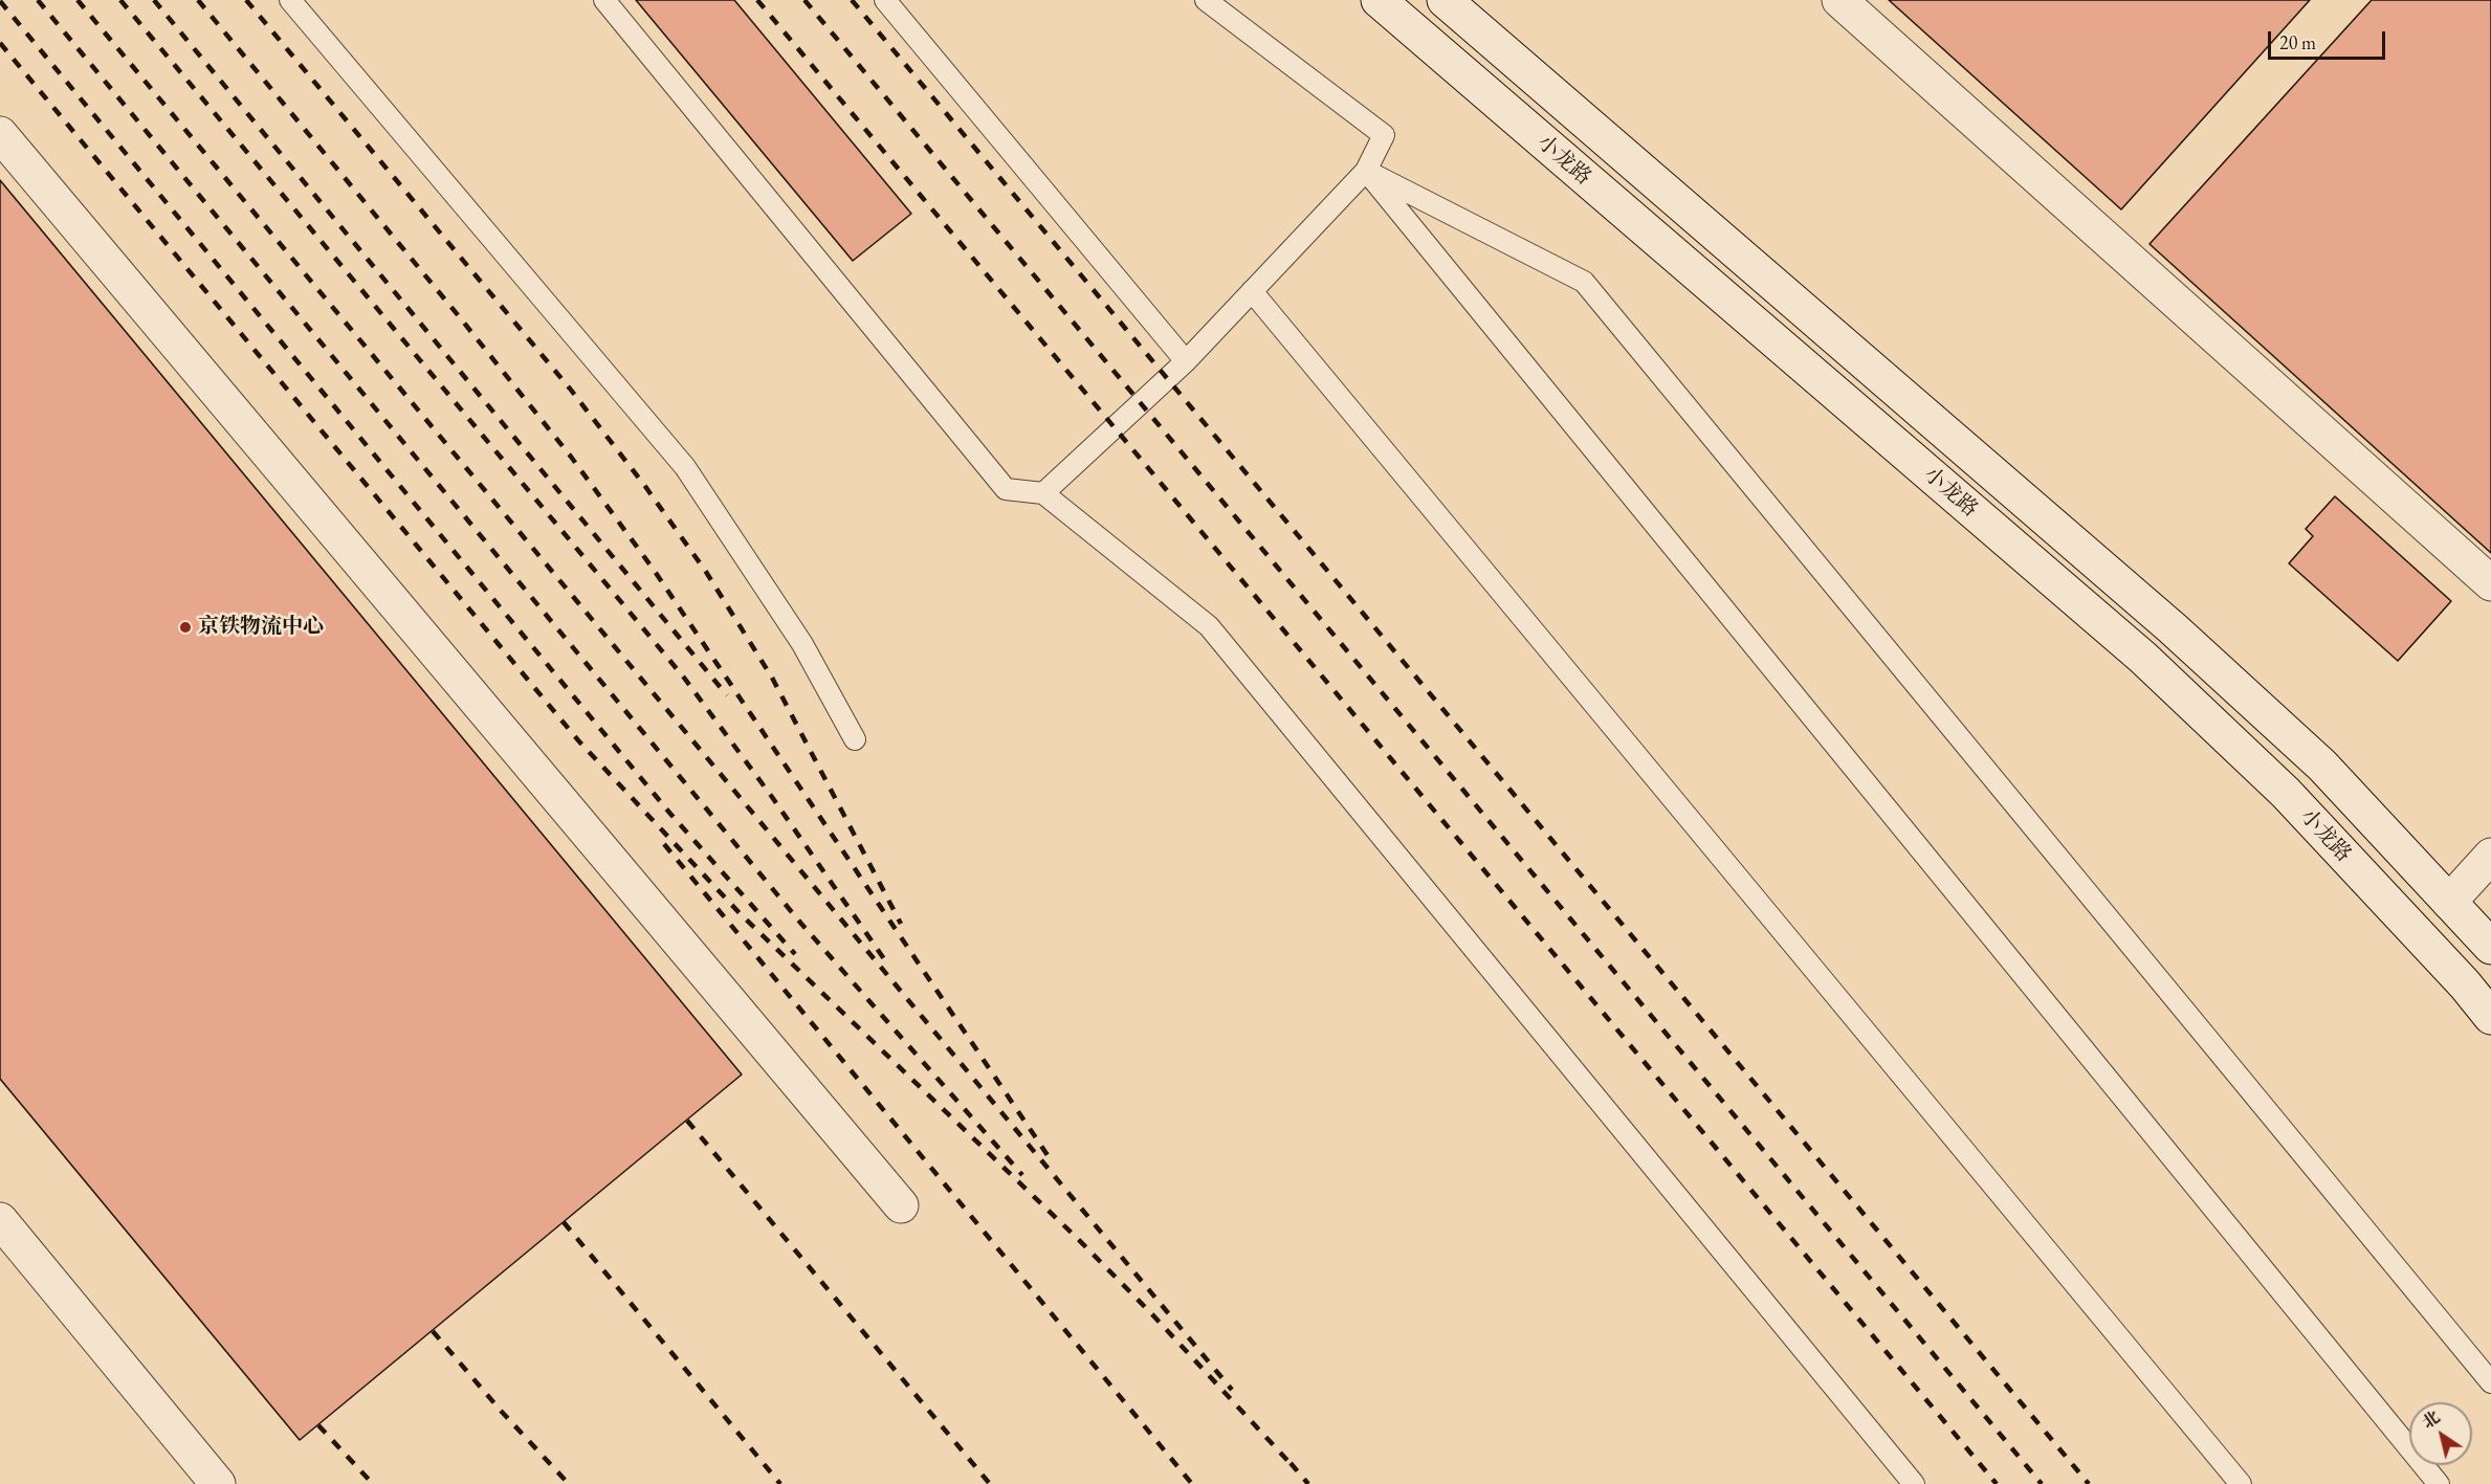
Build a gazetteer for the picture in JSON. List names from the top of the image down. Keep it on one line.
{"streets":{"street":["小龙路"]},"places":["京铁物流中心"],"scale_bar":"20 m","north":"top left"}
